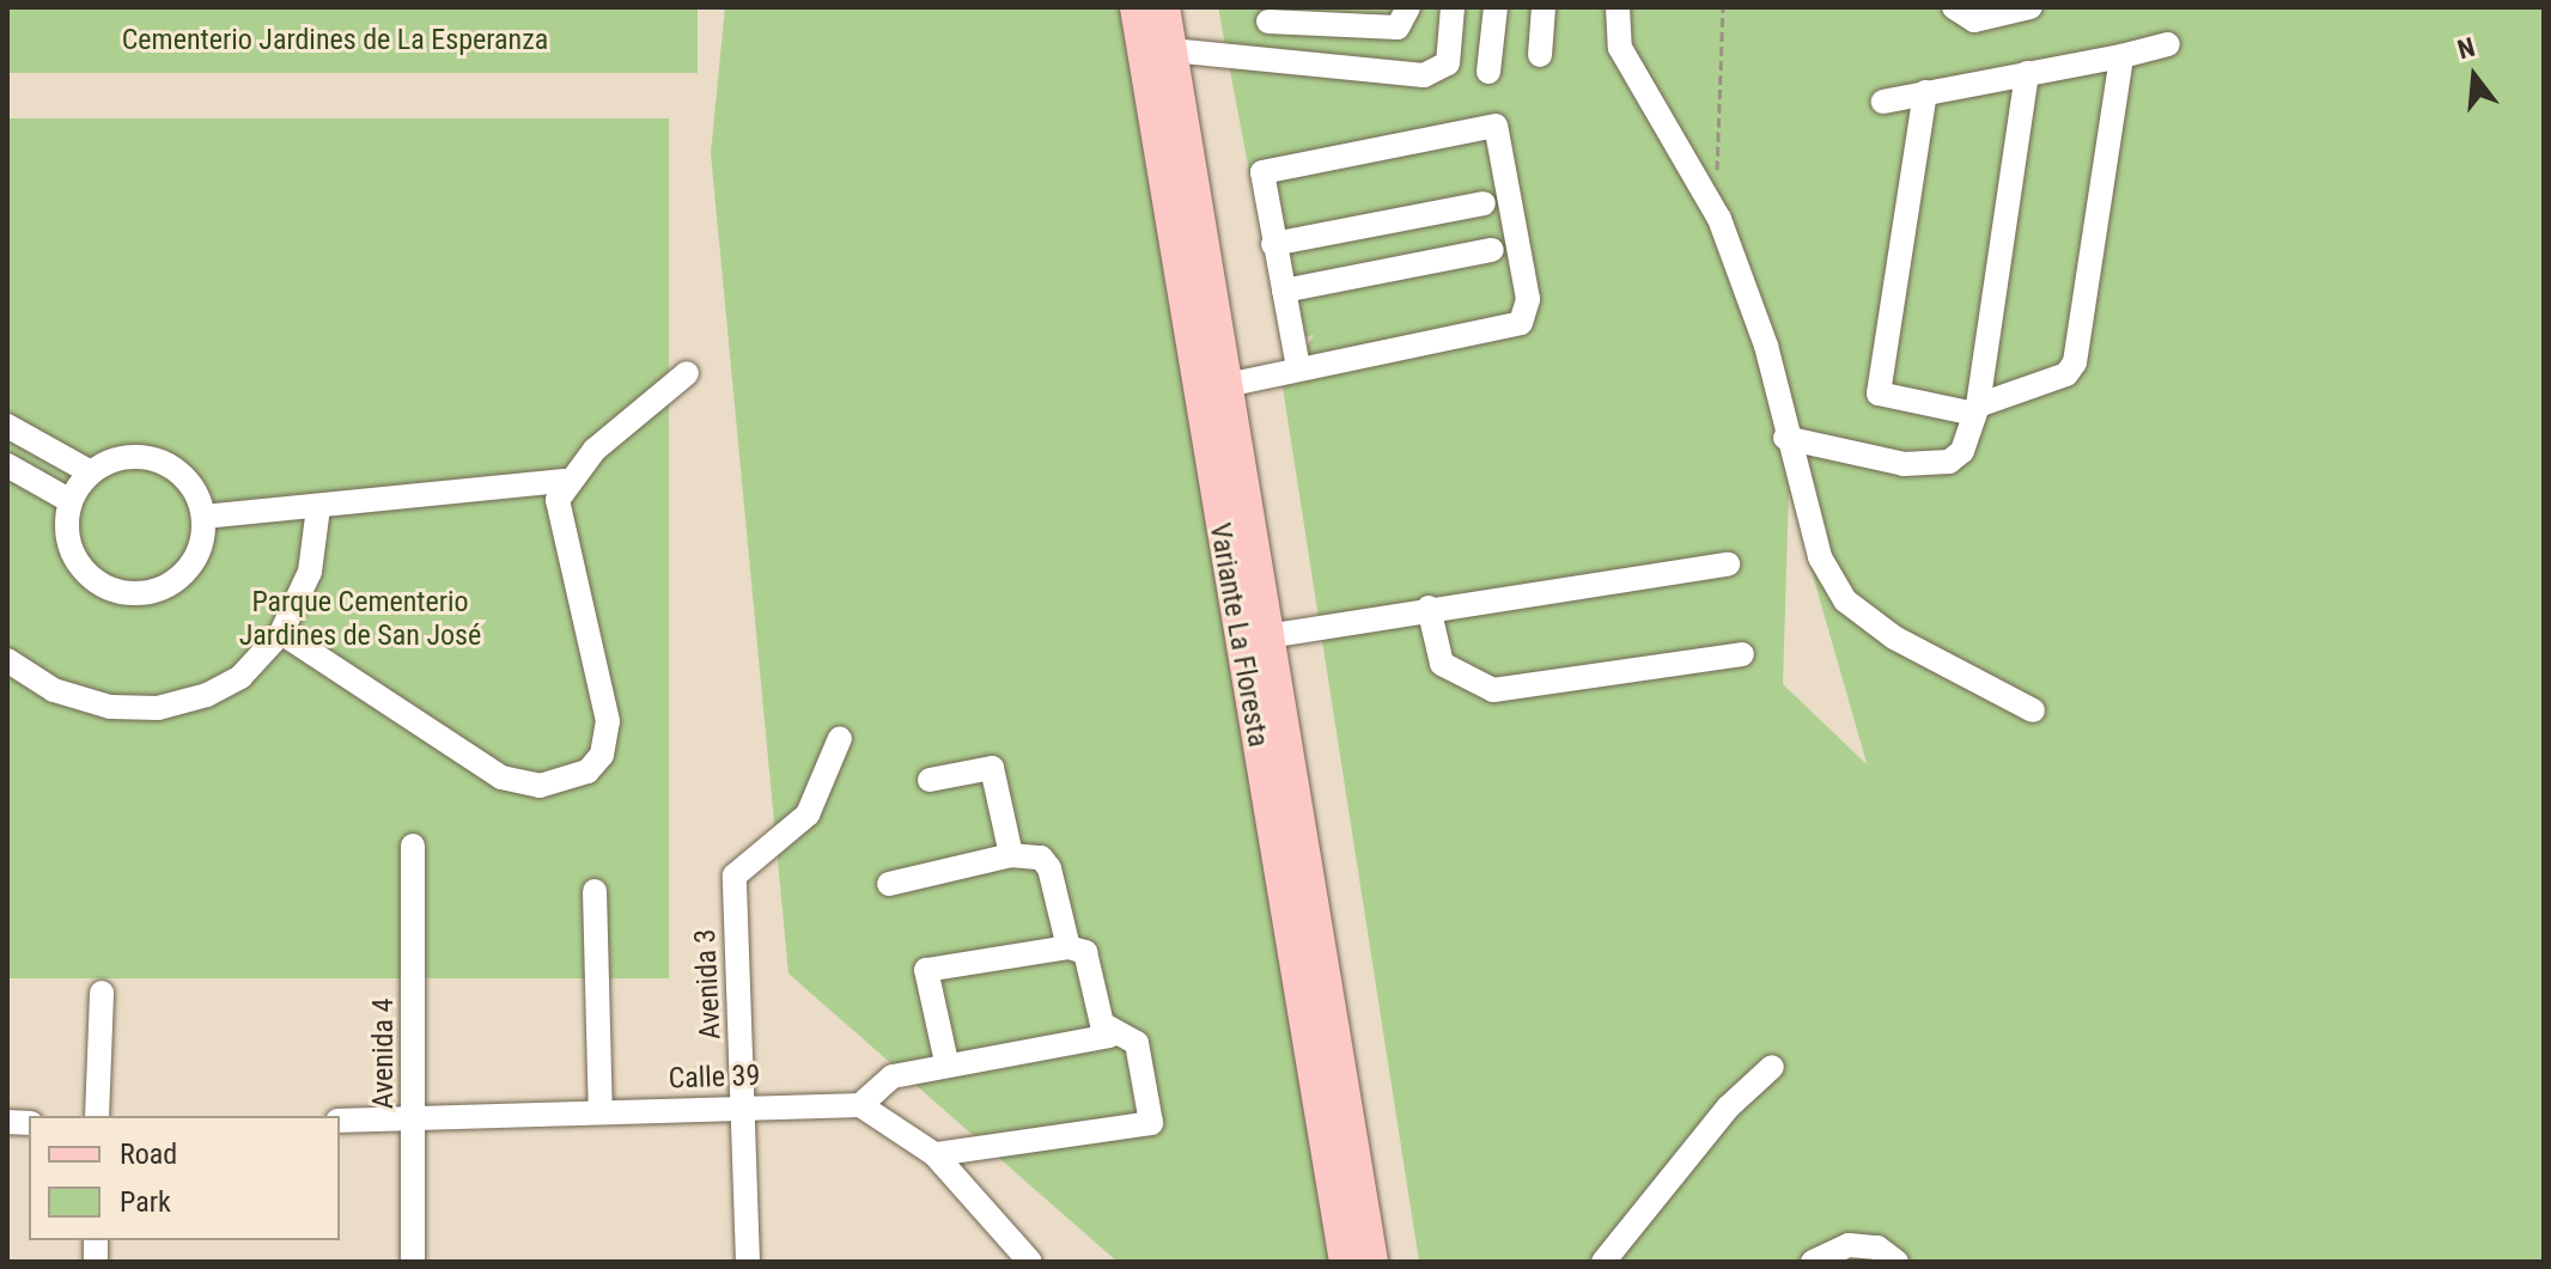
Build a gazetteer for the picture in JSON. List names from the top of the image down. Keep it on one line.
{"streets":{"main road":["Variante La Floresta"],"street":["Avenida 3","Avenida 4","Calle 39"]},"crossings":[["Avenida 3","Calle 39"],["Avenida 4","Calle 39"]],"parks":["Cementerio Jardines de La Esperanza","Parque Cementerio Jardines de San José"],"legend":["Road","Park"],"north":"top"}
